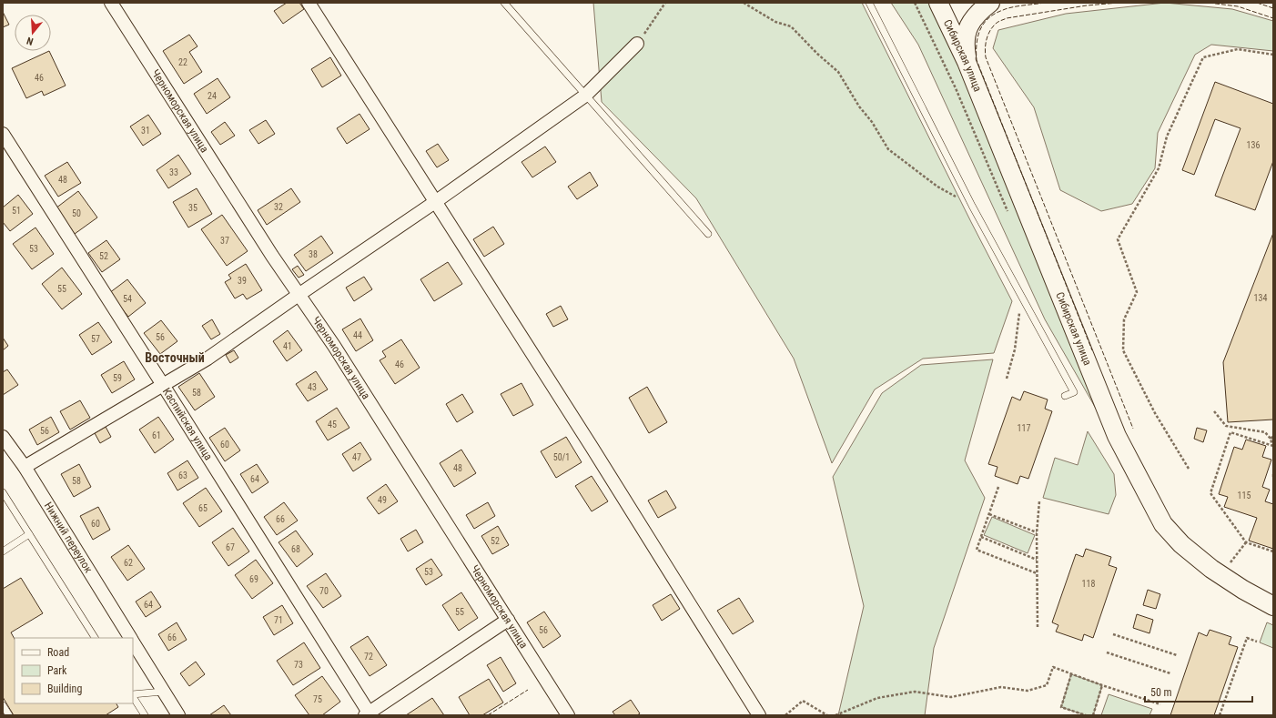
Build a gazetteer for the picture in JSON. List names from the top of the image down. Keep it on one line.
{"streets":{"main road":["Сибирская улица"],"street":["Черноморская улица","Каспийская улица","Нижний переулок"]},"districts":["Восточный"],"house_numbers":["22","46","24","31","136","33","48","32","35","51","50","37","53","38","52","39","55","134","54","44","56","57","41","46","59","43","58","45","117","56","61","60","47","50/1","48","63","64","58","115","49","65","66","60","52","67","68","62","53","69","118","70","64","55","71","56","66","72","73","75"],"legend":["Road","Park","Building"],"scale_bar":"50 m","north":"bottom"}
